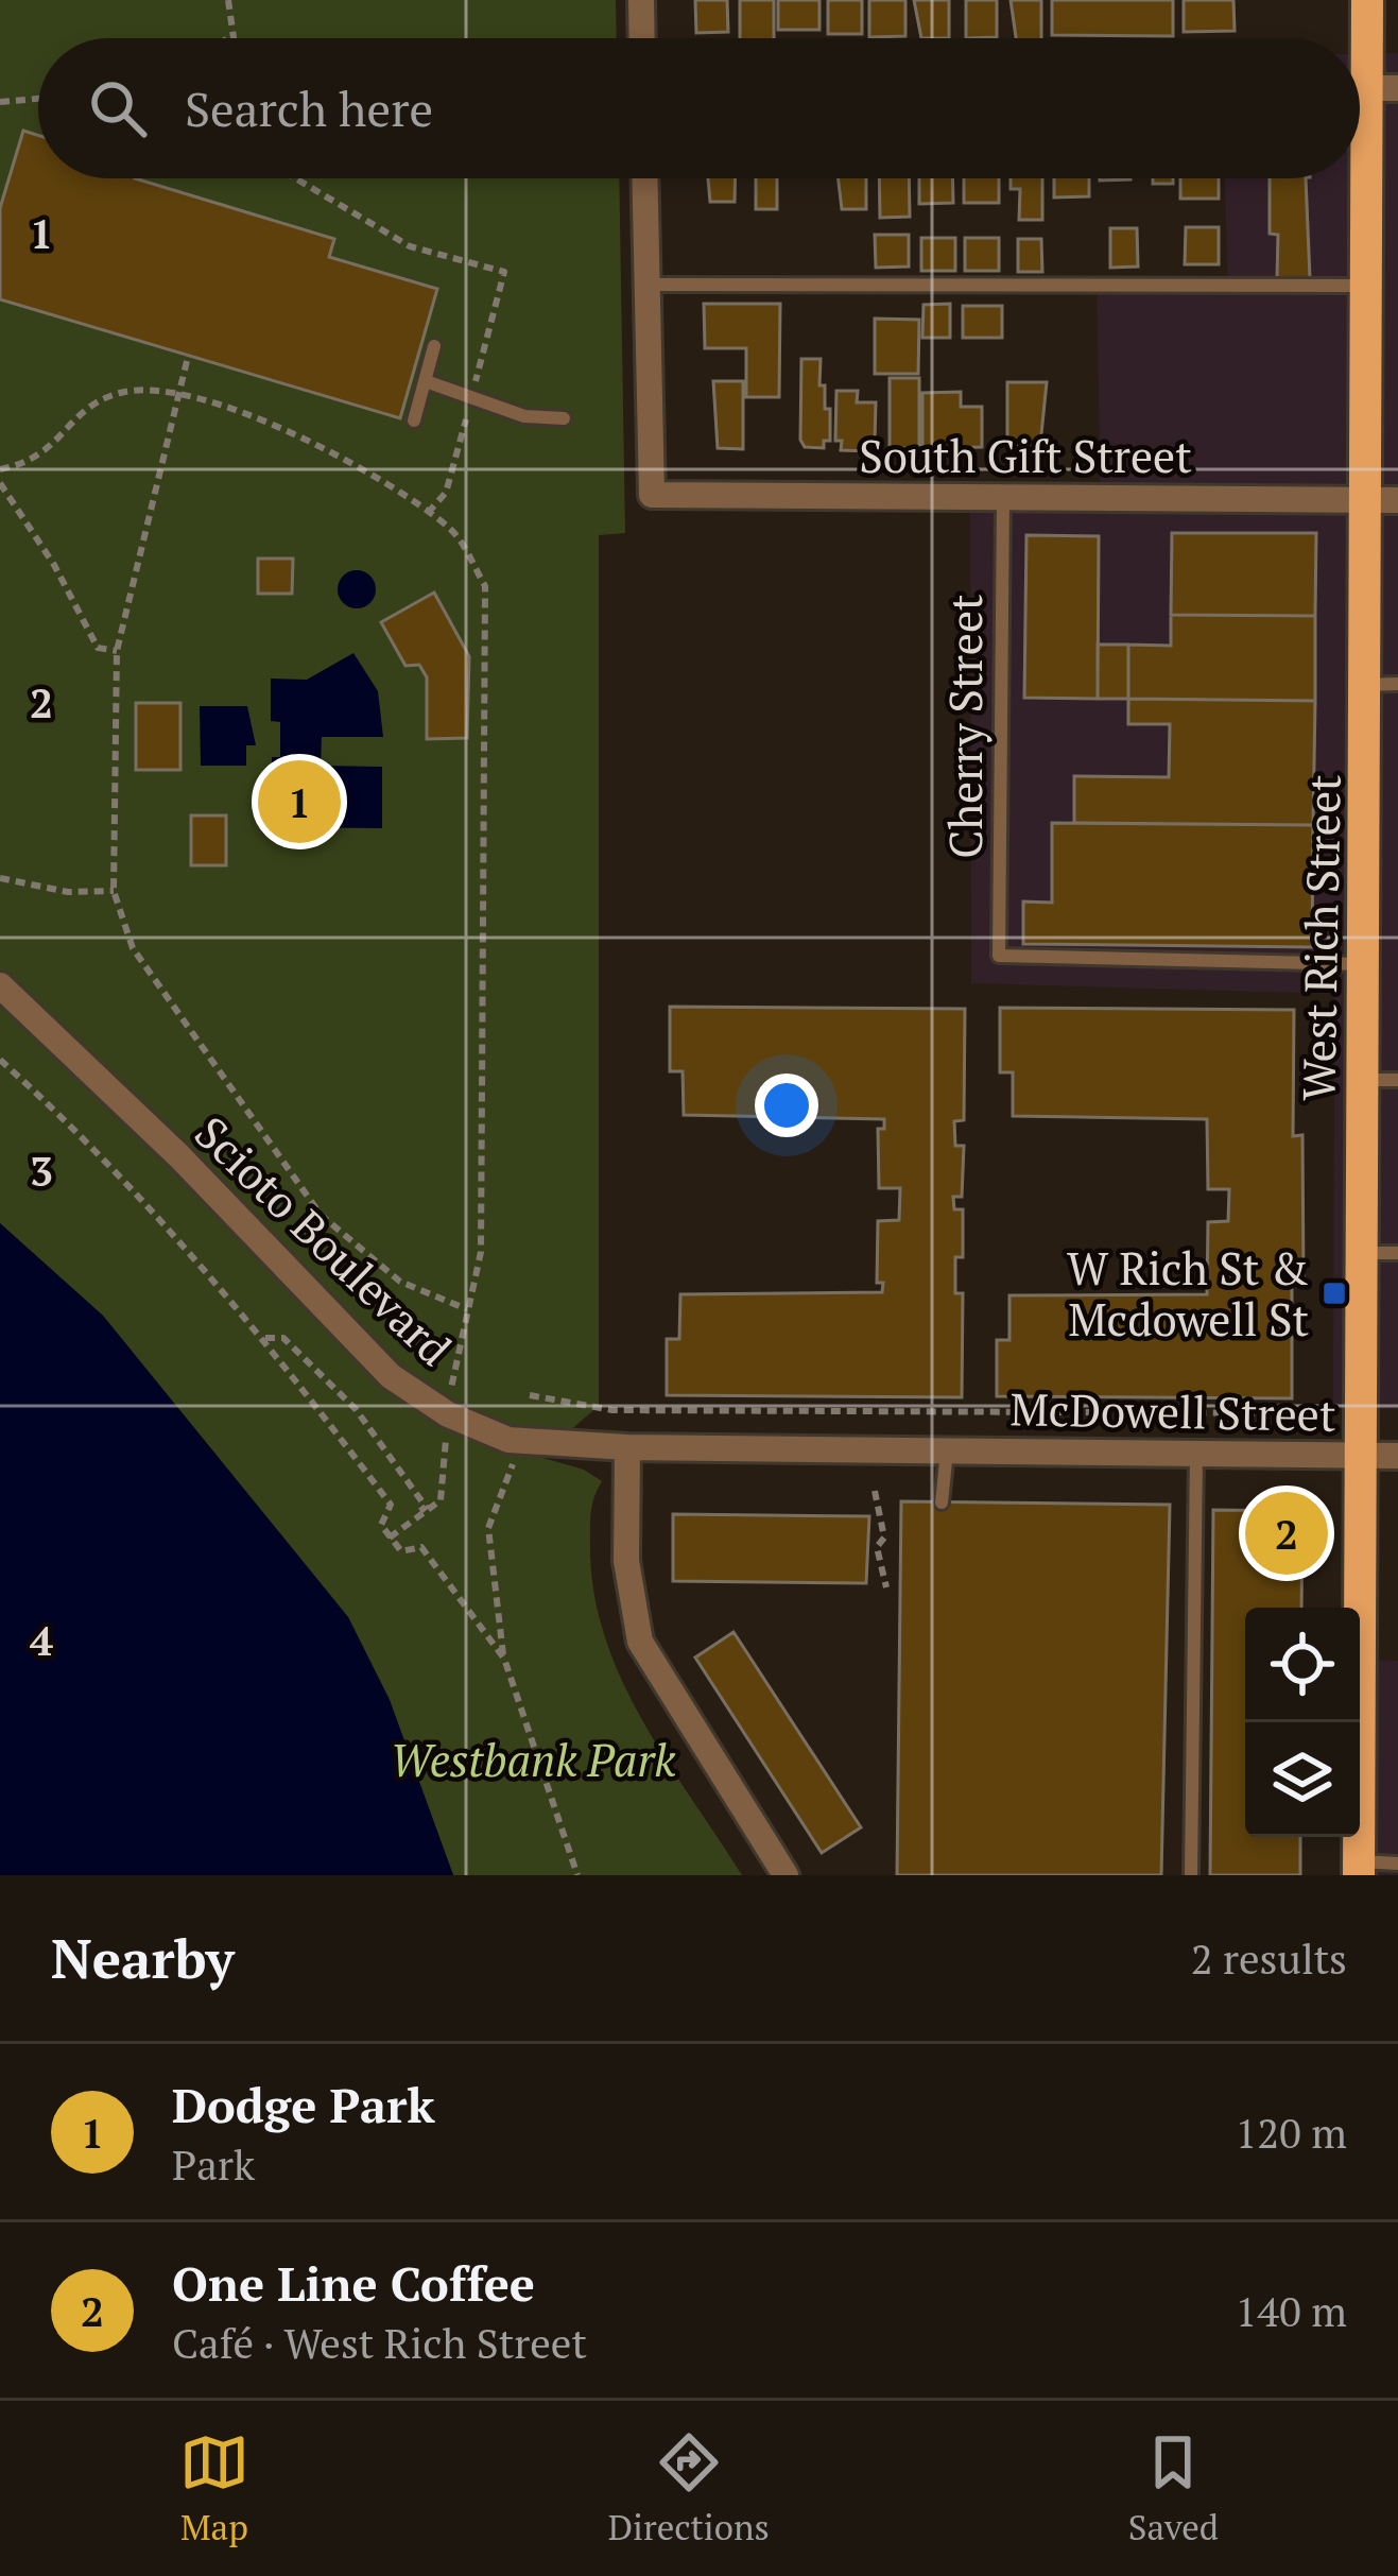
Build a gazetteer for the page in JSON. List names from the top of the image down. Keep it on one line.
{"streets":{"main road":["West Rich Street"],"street":["South Gift Street","Scioto Boulevard","McDowell Street"],"lane":["Cherry Street"]},"crossings":[["South Gift Street","Cherry Street"],["South Gift Street","West Rich Street"],["Cherry Street","West Rich Street"],["West Rich Street","McDowell Street"],["Scioto Boulevard","McDowell Street"]],"parks":["Westbank Park"],"places":{"transit":["W Rich St & Mcdowell St"]},"page":{"search":"Search here","pins":["1","2"],"heading":["Nearby","2 results"],"list":[{"mark":"1","name":"Dodge Park","note":"Park","value":"120 m"},{"mark":"2","name":"One Line Coffee","note":"Café · West Rich Street","value":"140 m"}],"nav":["Map","Directions","Saved"]},"grid":{"rows":["1","2","3","4"]}}
